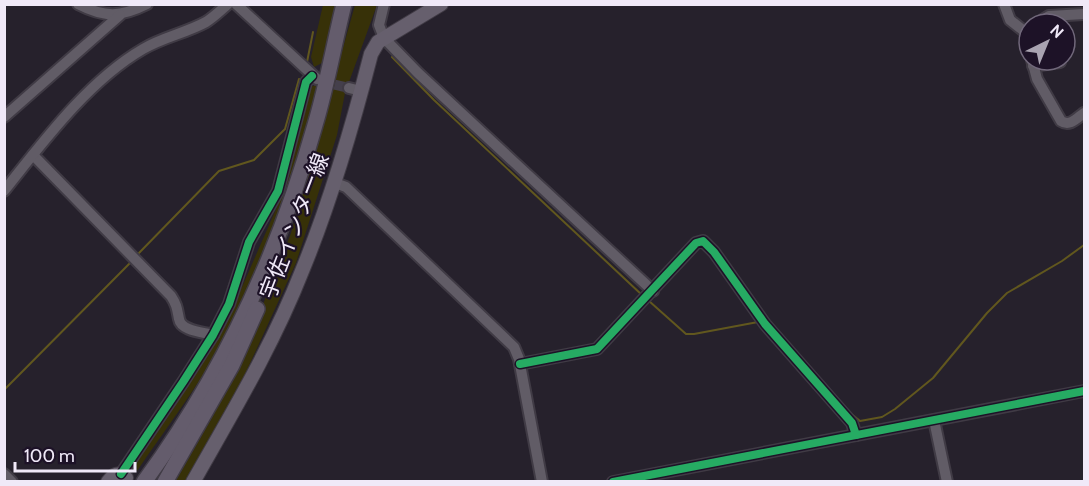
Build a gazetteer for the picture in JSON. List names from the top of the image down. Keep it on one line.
{"streets":{"main road":["宇佐インター線"]},"scale_bar":"100 m","north":"top right"}
